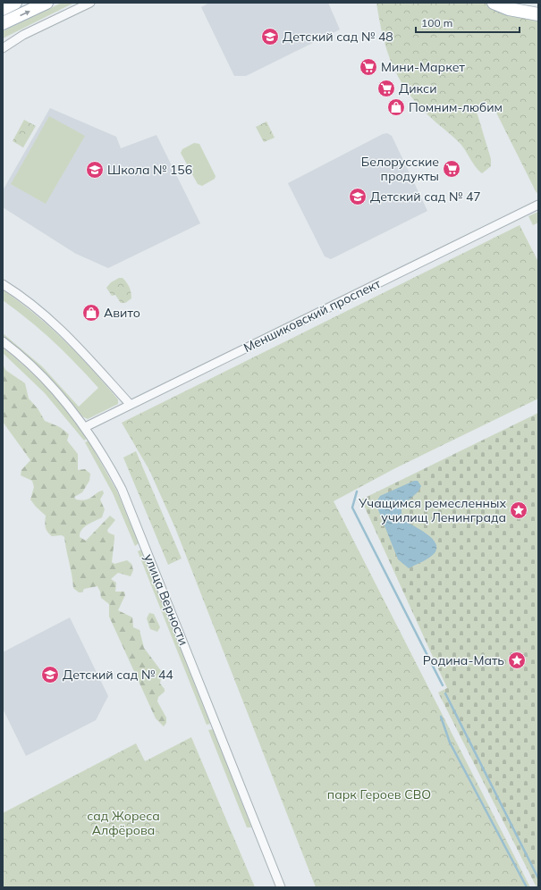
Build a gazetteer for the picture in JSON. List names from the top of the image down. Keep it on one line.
{"streets":{"street":["Меншиковский проспект","улица Верности"]},"crossings":[["Меншиковский проспект","улица Верности"]],"parks":["парк Героев СВО","сад Жореса Алфёрова"],"places":{"school or university":["Детский сад № 48","Школа № 156","Детский сад № 47","Детский сад № 44"],"supermarket":["Мини-Маркет","Дикси","Белорусские продукты"],"shop":["Помним-любим","Авито"],"place":["Учащимся ремесленных училищ Ленинграда","Родина-Мать"]},"scale_bar":"100 m"}
